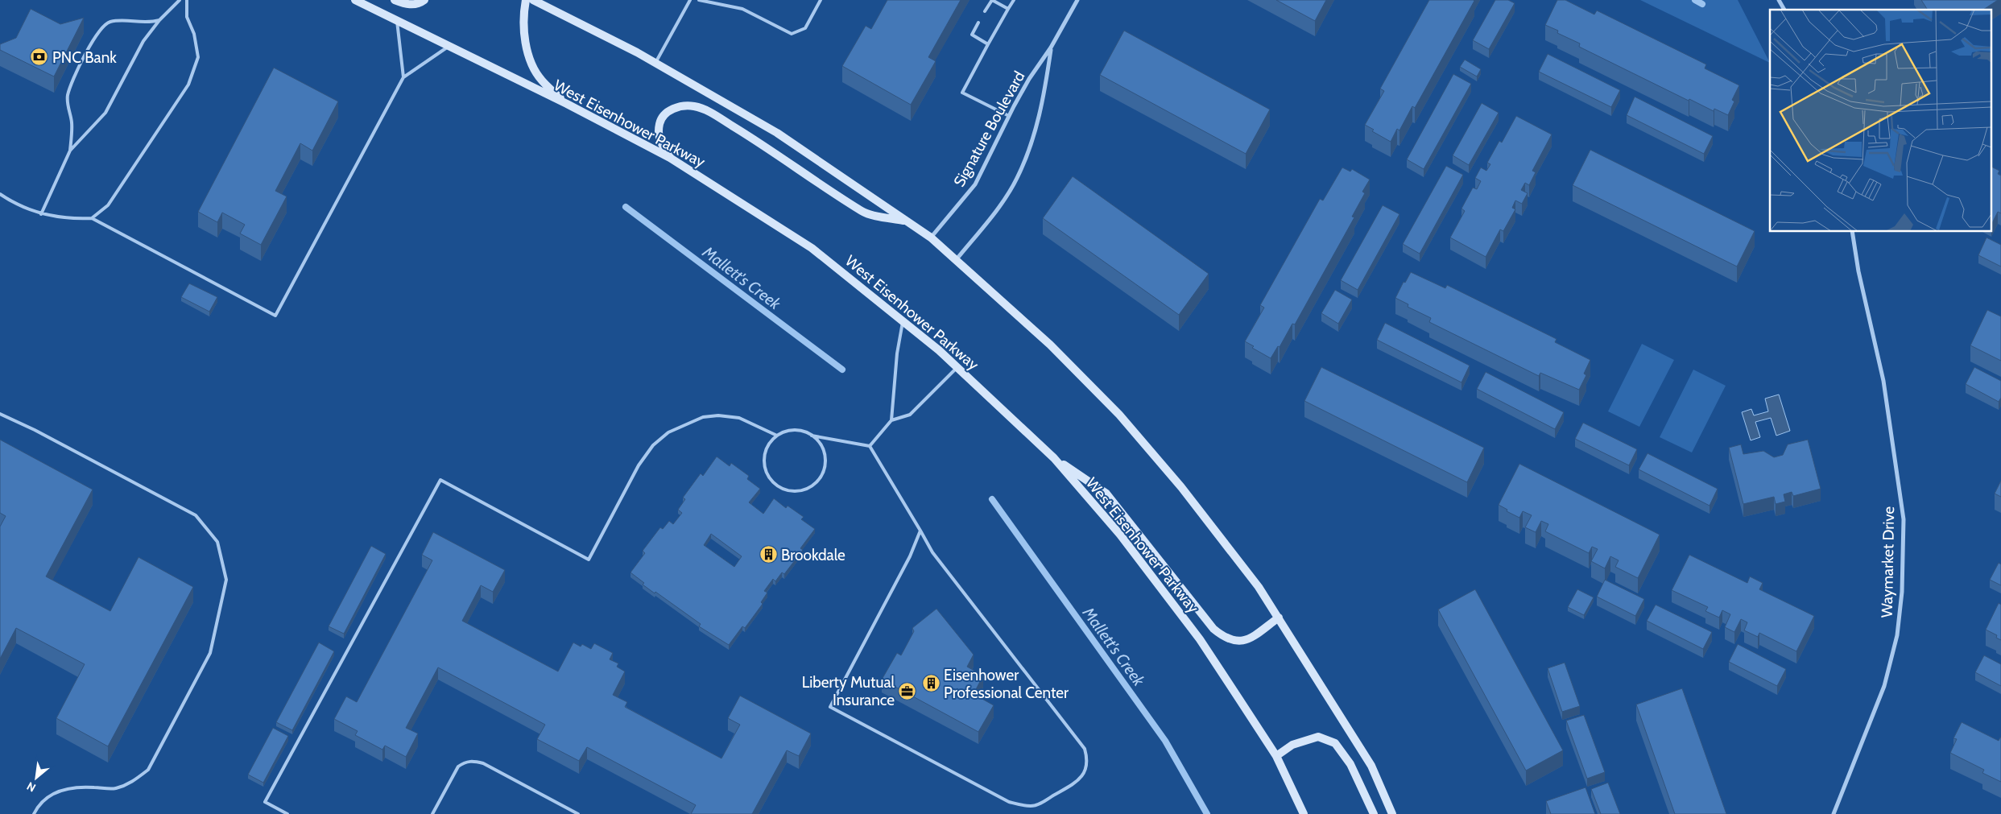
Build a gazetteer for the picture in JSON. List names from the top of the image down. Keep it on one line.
{"streets":{"main road":["West Eisenhower Parkway"],"street":["Signature Boulevard","Waymarket Drive"]},"water":["Mallett's Creek"],"places":{"bank":["PNC Bank"],"building":["Brookdale","Eisenhower Professional Center"],"office":["Liberty Mutual Insurance"]},"north":"bottom left"}
